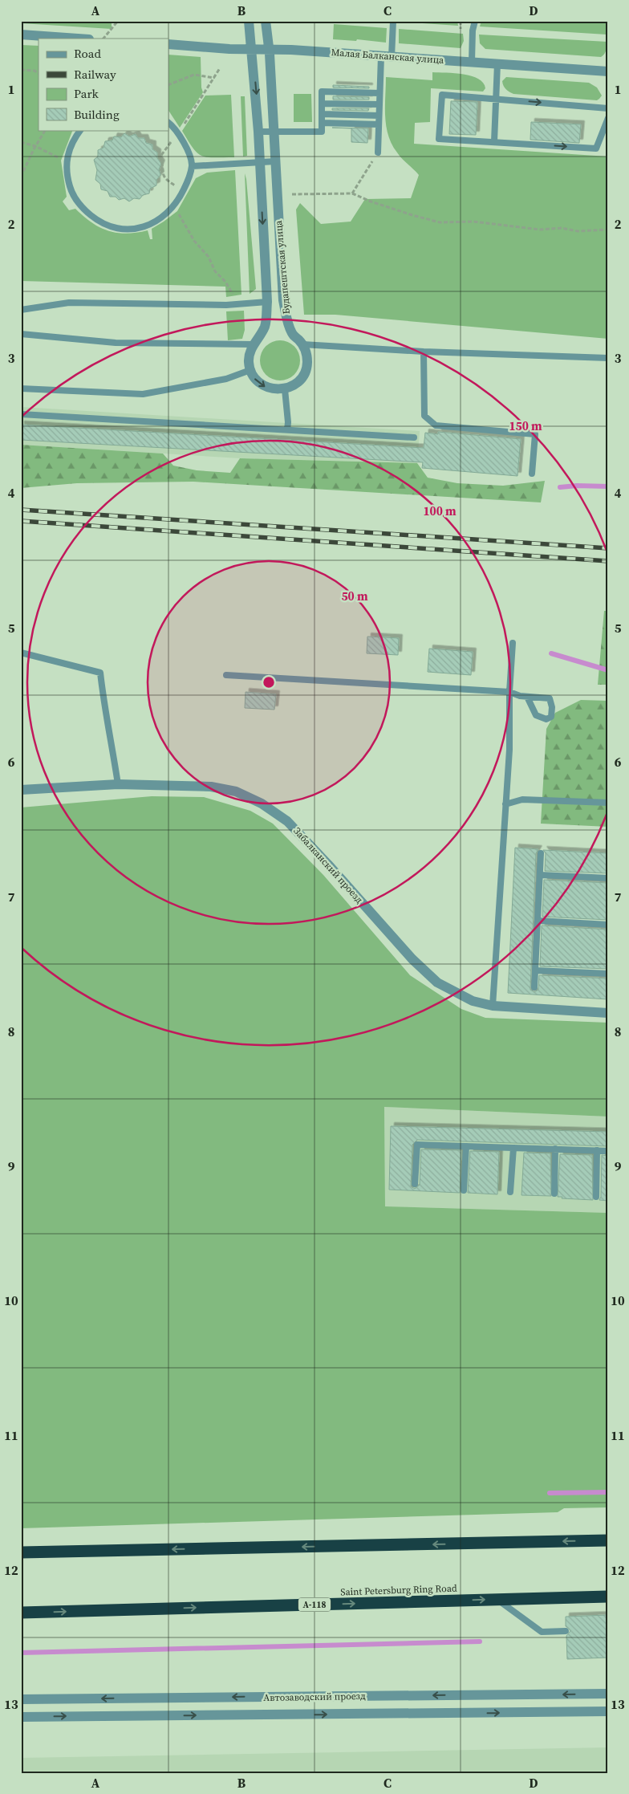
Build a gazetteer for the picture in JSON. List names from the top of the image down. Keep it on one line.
{"streets":{"highway":["Saint Petersburg Ring Road","А-118"],"street":["Малая Балканская улица","Будапештская улица","Забалканский проезд","Автозаводский проезд"]},"crossings":[["Малая Балканская улица","Будапештская улица"]],"legend":["Road","Railway","Park","Building"],"grid":{"columns":["A","B","C","D"],"rows":["1","2","3","4","5","6","7","8","9","10","11","12","13"]},"rings":["150 m","100 m","50 m"]}
